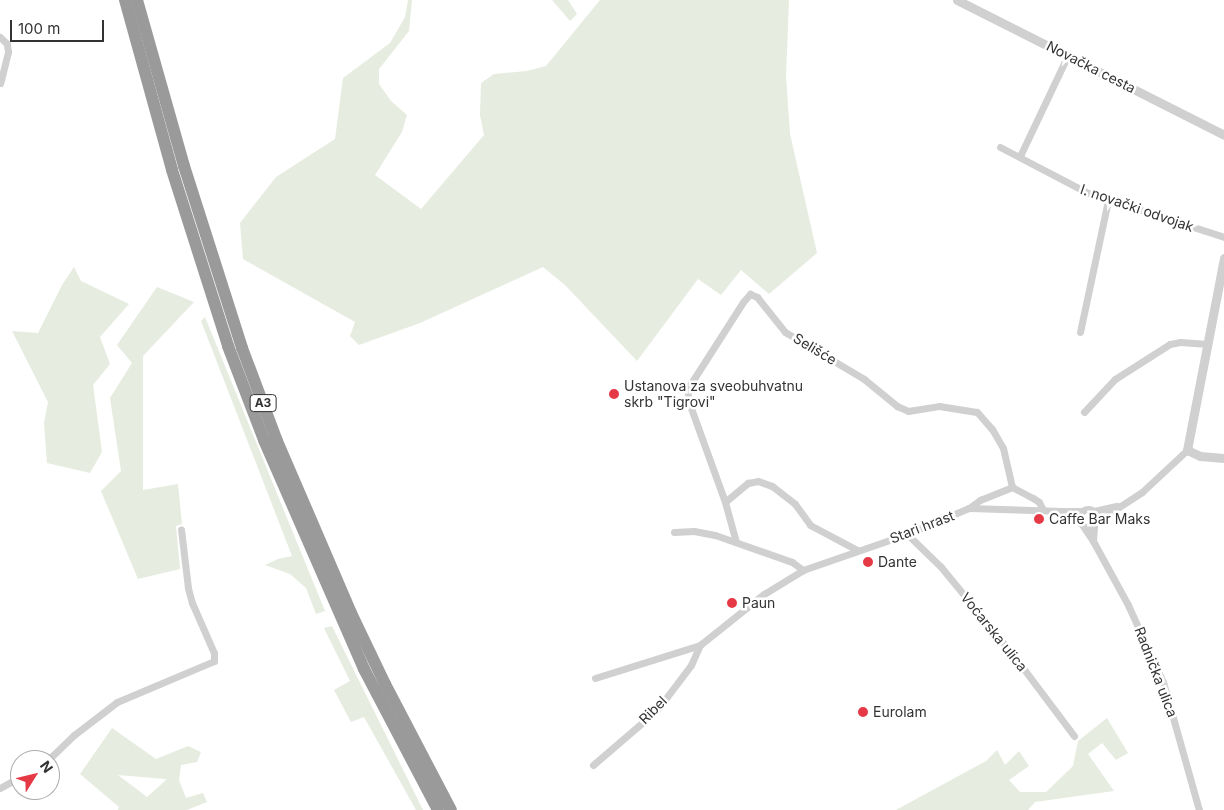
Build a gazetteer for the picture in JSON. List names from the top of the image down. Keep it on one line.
{"streets":{"highway":["A3"],"street":["Novačka cesta","I. novački odvojak","Selišće","Stari hrast","Voćarska ulica","Radnička ulica","Ribel"]},"crossings":[["Stari hrast","Voćarska ulica"],["Stari hrast","Radnička ulica"],["Stari hrast","Ribel"]],"places":["Ustanova za sveobuhvatnu skrb \"Tigrovi\"","Caffe Bar Maks","Dante","Paun","Eurolam"],"scale_bar":"100 m","north":"top right"}
